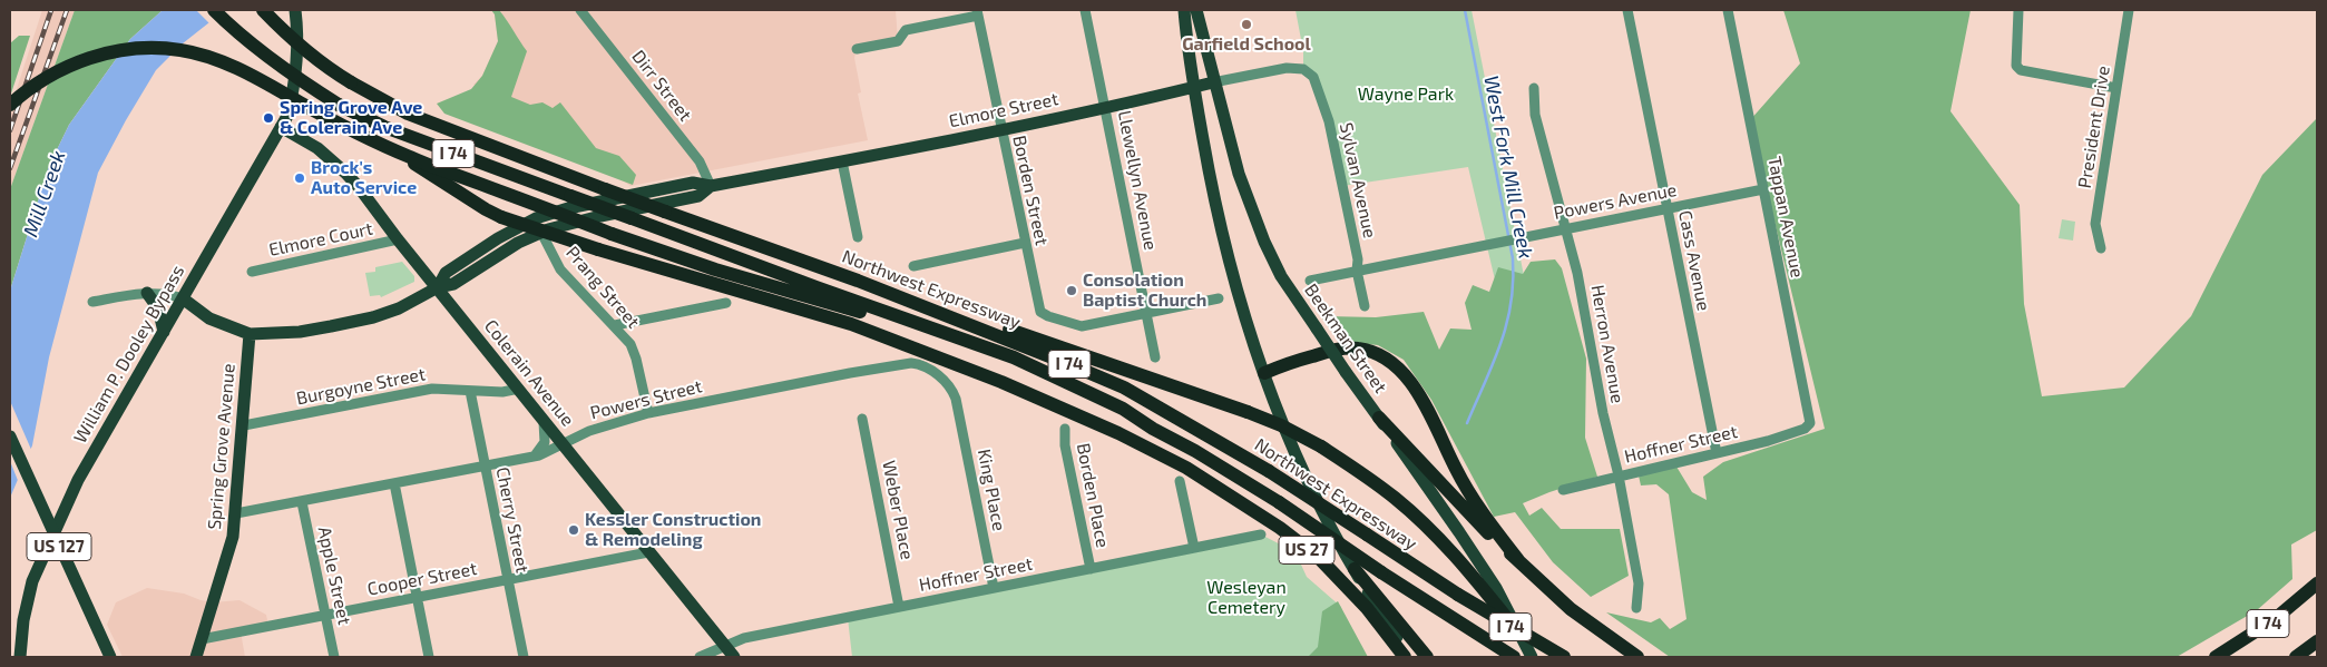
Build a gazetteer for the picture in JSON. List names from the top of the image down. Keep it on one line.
{"streets":{"highway":["I 74","Northwest Expressway","US 27"],"main road":["Elmore Street","Beekman Street","William P. Dooley Bypass","Colerain Avenue","Spring Grove Avenue","US 127"],"street":["Dirr Street","President Drive","Llewellyn Avenue","Sylvan Avenue","Borden Street","Powers Avenue","Tappan Avenue","Elmore Court","Cass Avenue","Prang Street","Herron Avenue","Burgoyne Street","Powers Street","Hoffner Street","King Place","Borden Place","Weber Place","Cherry Street","Apple Street","Cooper Street"]},"crossings":[["Dirr Street","Elmore Street"],["Elmore Street","Llewellyn Avenue"],["Elmore Street","Sylvan Avenue"],["Elmore Street","Borden Street"],["Elmore Street","Prang Street"],["Elmore Street","Beekman Street"],["Elmore Street","William P. Dooley Bypass"],["Elmore Street","Colerain Avenue"],["Elmore Street","Spring Grove Avenue"],["Llewellyn Avenue","Borden Street"],["Sylvan Avenue","Powers Avenue"],["Powers Avenue","Tappan Avenue"],["Powers Avenue","Cass Avenue"],["Powers Avenue","Herron Avenue"],["Tappan Avenue","Hoffner Street"],["Elmore Court","Colerain Avenue"],["Cass Avenue","Hoffner Street"],["Prang Street","Powers Street"],["Herron Avenue","Hoffner Street"],["William P. Dooley Bypass","Colerain Avenue"],["Colerain Avenue","Burgoyne Street"],["Colerain Avenue","Powers Street"],["Colerain Avenue","Hoffner Street"],["Colerain Avenue","Cooper Street"],["Burgoyne Street","Spring Grove Avenue"],["Burgoyne Street","Cherry Street"],["Powers Street","Spring Grove Avenue"],["Powers Street","King Place"],["Powers Street","Cherry Street"],["Powers Street","Apple Street"],["Hoffner Street","King Place"],["Hoffner Street","Borden Place"],["Hoffner Street","Weber Place"],["Spring Grove Avenue","Cooper Street"],["Cherry Street","Cooper Street"],["Apple Street","Cooper Street"]],"water":["West Fork Mill Creek","Mill Creek"],"parks":["Wayne Park","Wesleyan Cemetery"],"places":["Garfield School","Spring Grove Ave & Colerain Ave","Brock's Auto Service","Consolation Baptist Church","Kessler Construction & Remodeling"]}
